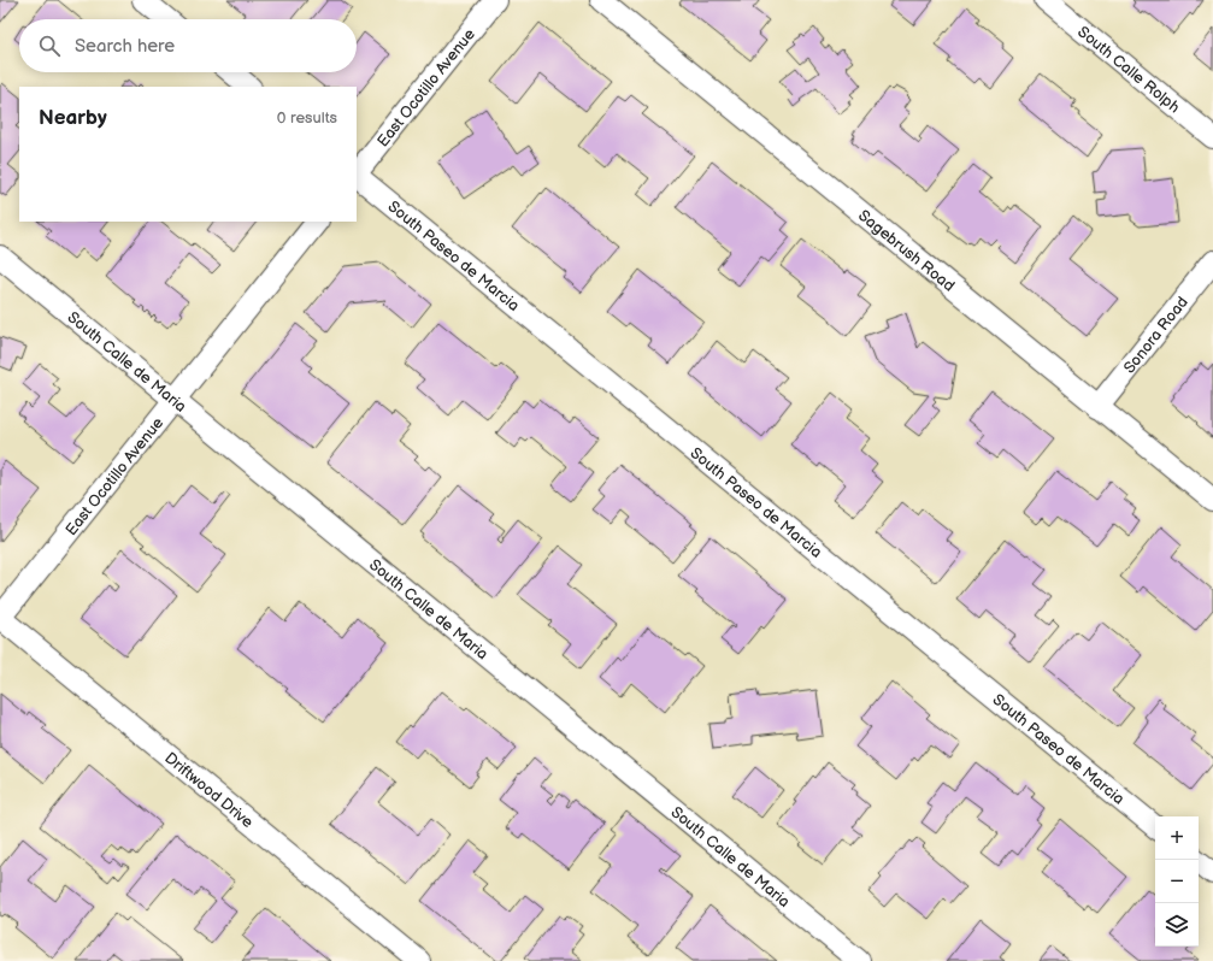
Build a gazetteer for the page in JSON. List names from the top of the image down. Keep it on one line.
{"streets":{"street":["South Calle Rolph","East Ocotillo Avenue","Sagebrush Road","South Paseo de Marcia","Sonora Road","South Calle de Maria","Driftwood Drive"]},"crossings":[["East Ocotillo Avenue","South Calle de Maria"],["East Ocotillo Avenue","Driftwood Drive"],["Sagebrush Road","Sonora Road"]],"page":{"search":"Search here","heading":["Nearby","0 results"],"map_buttons":["+","−"]}}
